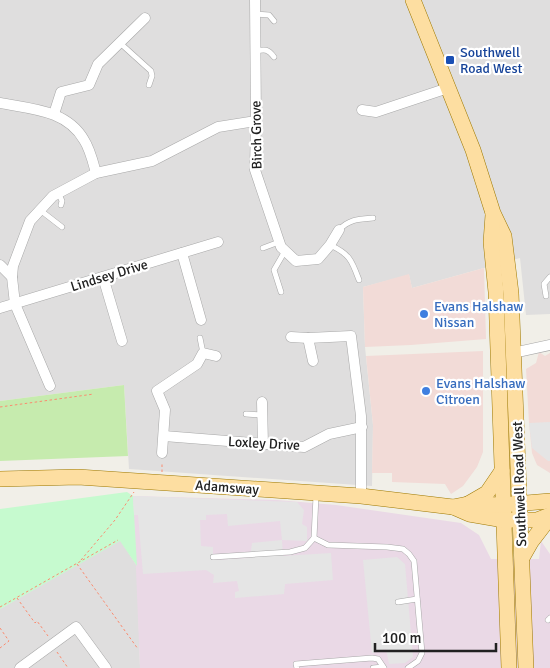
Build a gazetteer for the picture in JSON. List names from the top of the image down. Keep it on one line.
{"streets":{"main road":["Southwell Road West","Adamsway"],"street":["Birch Grove","Lindsey Drive","Loxley Drive"]},"crossings":[["Southwell Road West","Adamsway"]],"places":{"transit":["Southwell Road West"],"other":["Evans Halshaw Nissan","Evans Halshaw Citroen"]},"scale_bar":"100 m"}
